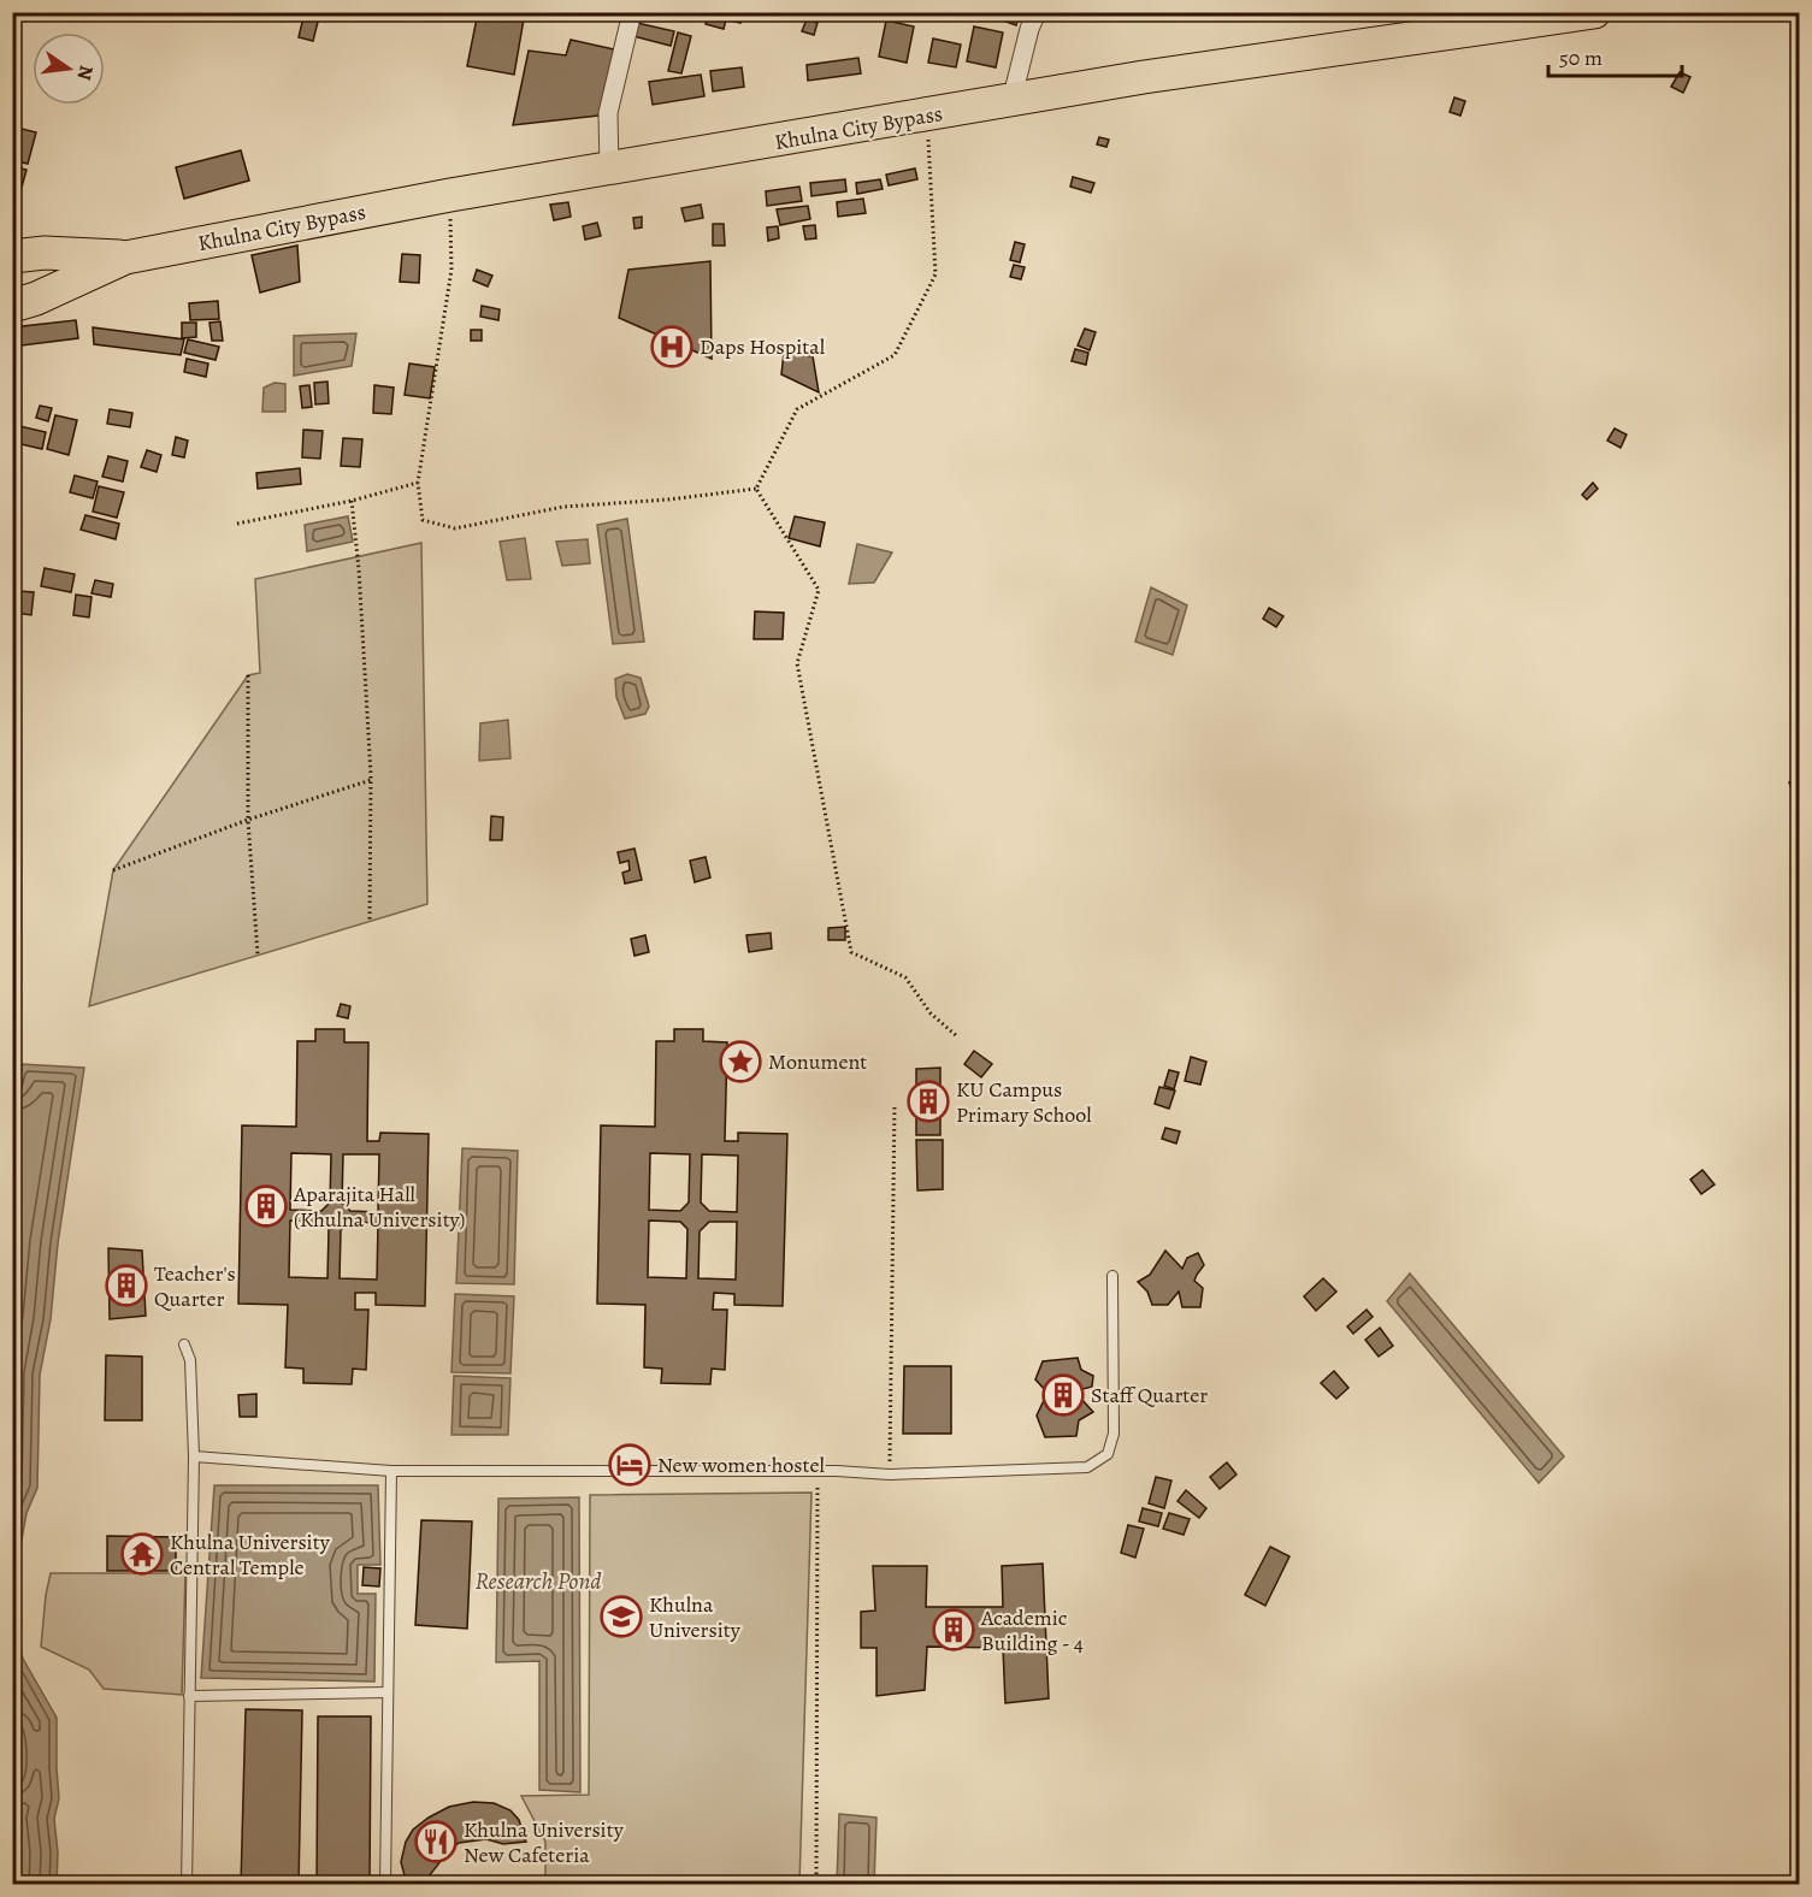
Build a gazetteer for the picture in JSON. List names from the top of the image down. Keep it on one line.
{"streets":{"highway":["Khulna City Bypass"]},"water":["Research Pond"],"places":{"hospital":["Daps Hospital"],"place":["Monument"],"building":["KU Campus Primary School","Aparajita Hall (Khulna University)","Teacher's Quarter","Staff Quarter","Academic Building - 4"],"hotel":["New women hostel"],"temple":["Khulna University Central Temple"],"school or university":["Khulna University"],"restaurant":["Khulna University New Cafeteria"]},"scale_bar":"50 m","north":"right"}
